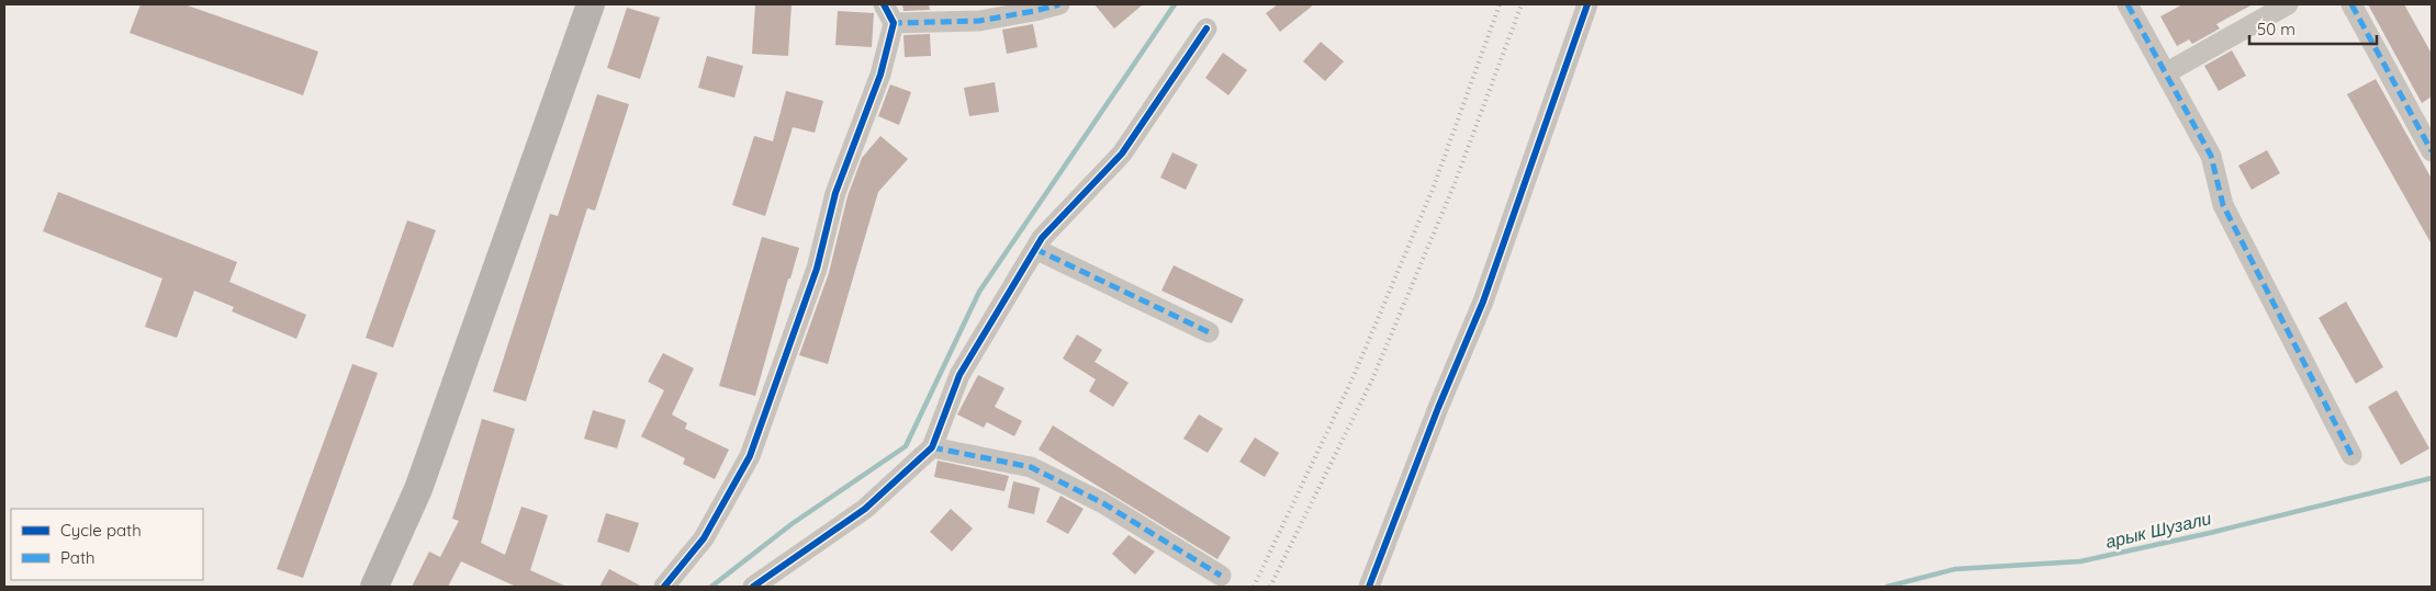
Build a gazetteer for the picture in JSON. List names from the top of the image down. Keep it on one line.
{"water":["арык Шузали"],"legend":["Cycle path","Path"],"scale_bar":"50 m"}
